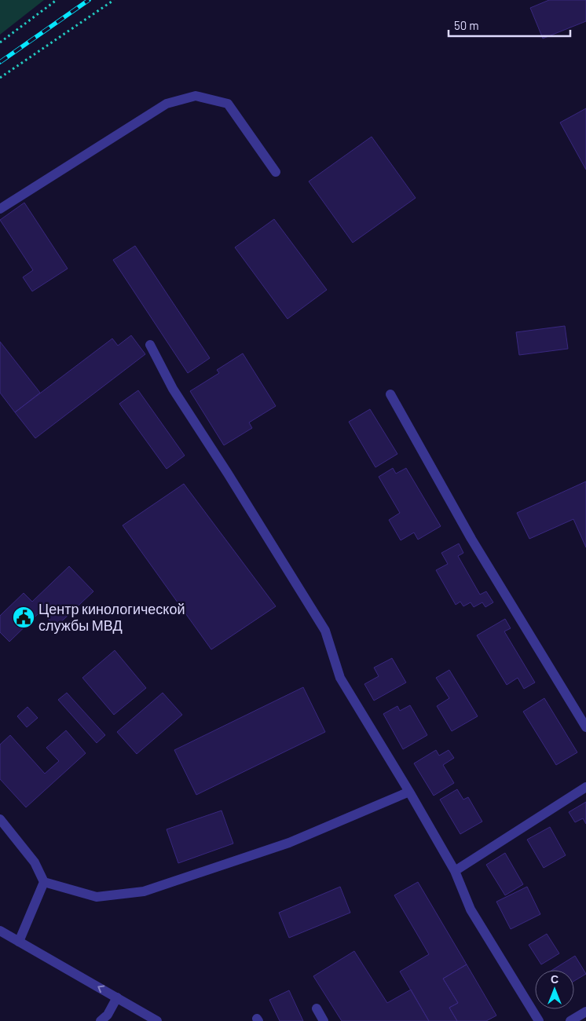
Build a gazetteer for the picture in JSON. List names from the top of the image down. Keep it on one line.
{"places":{"public building":["Центр кинологической службы МВД"]},"scale_bar":"50 m","north":"top"}
